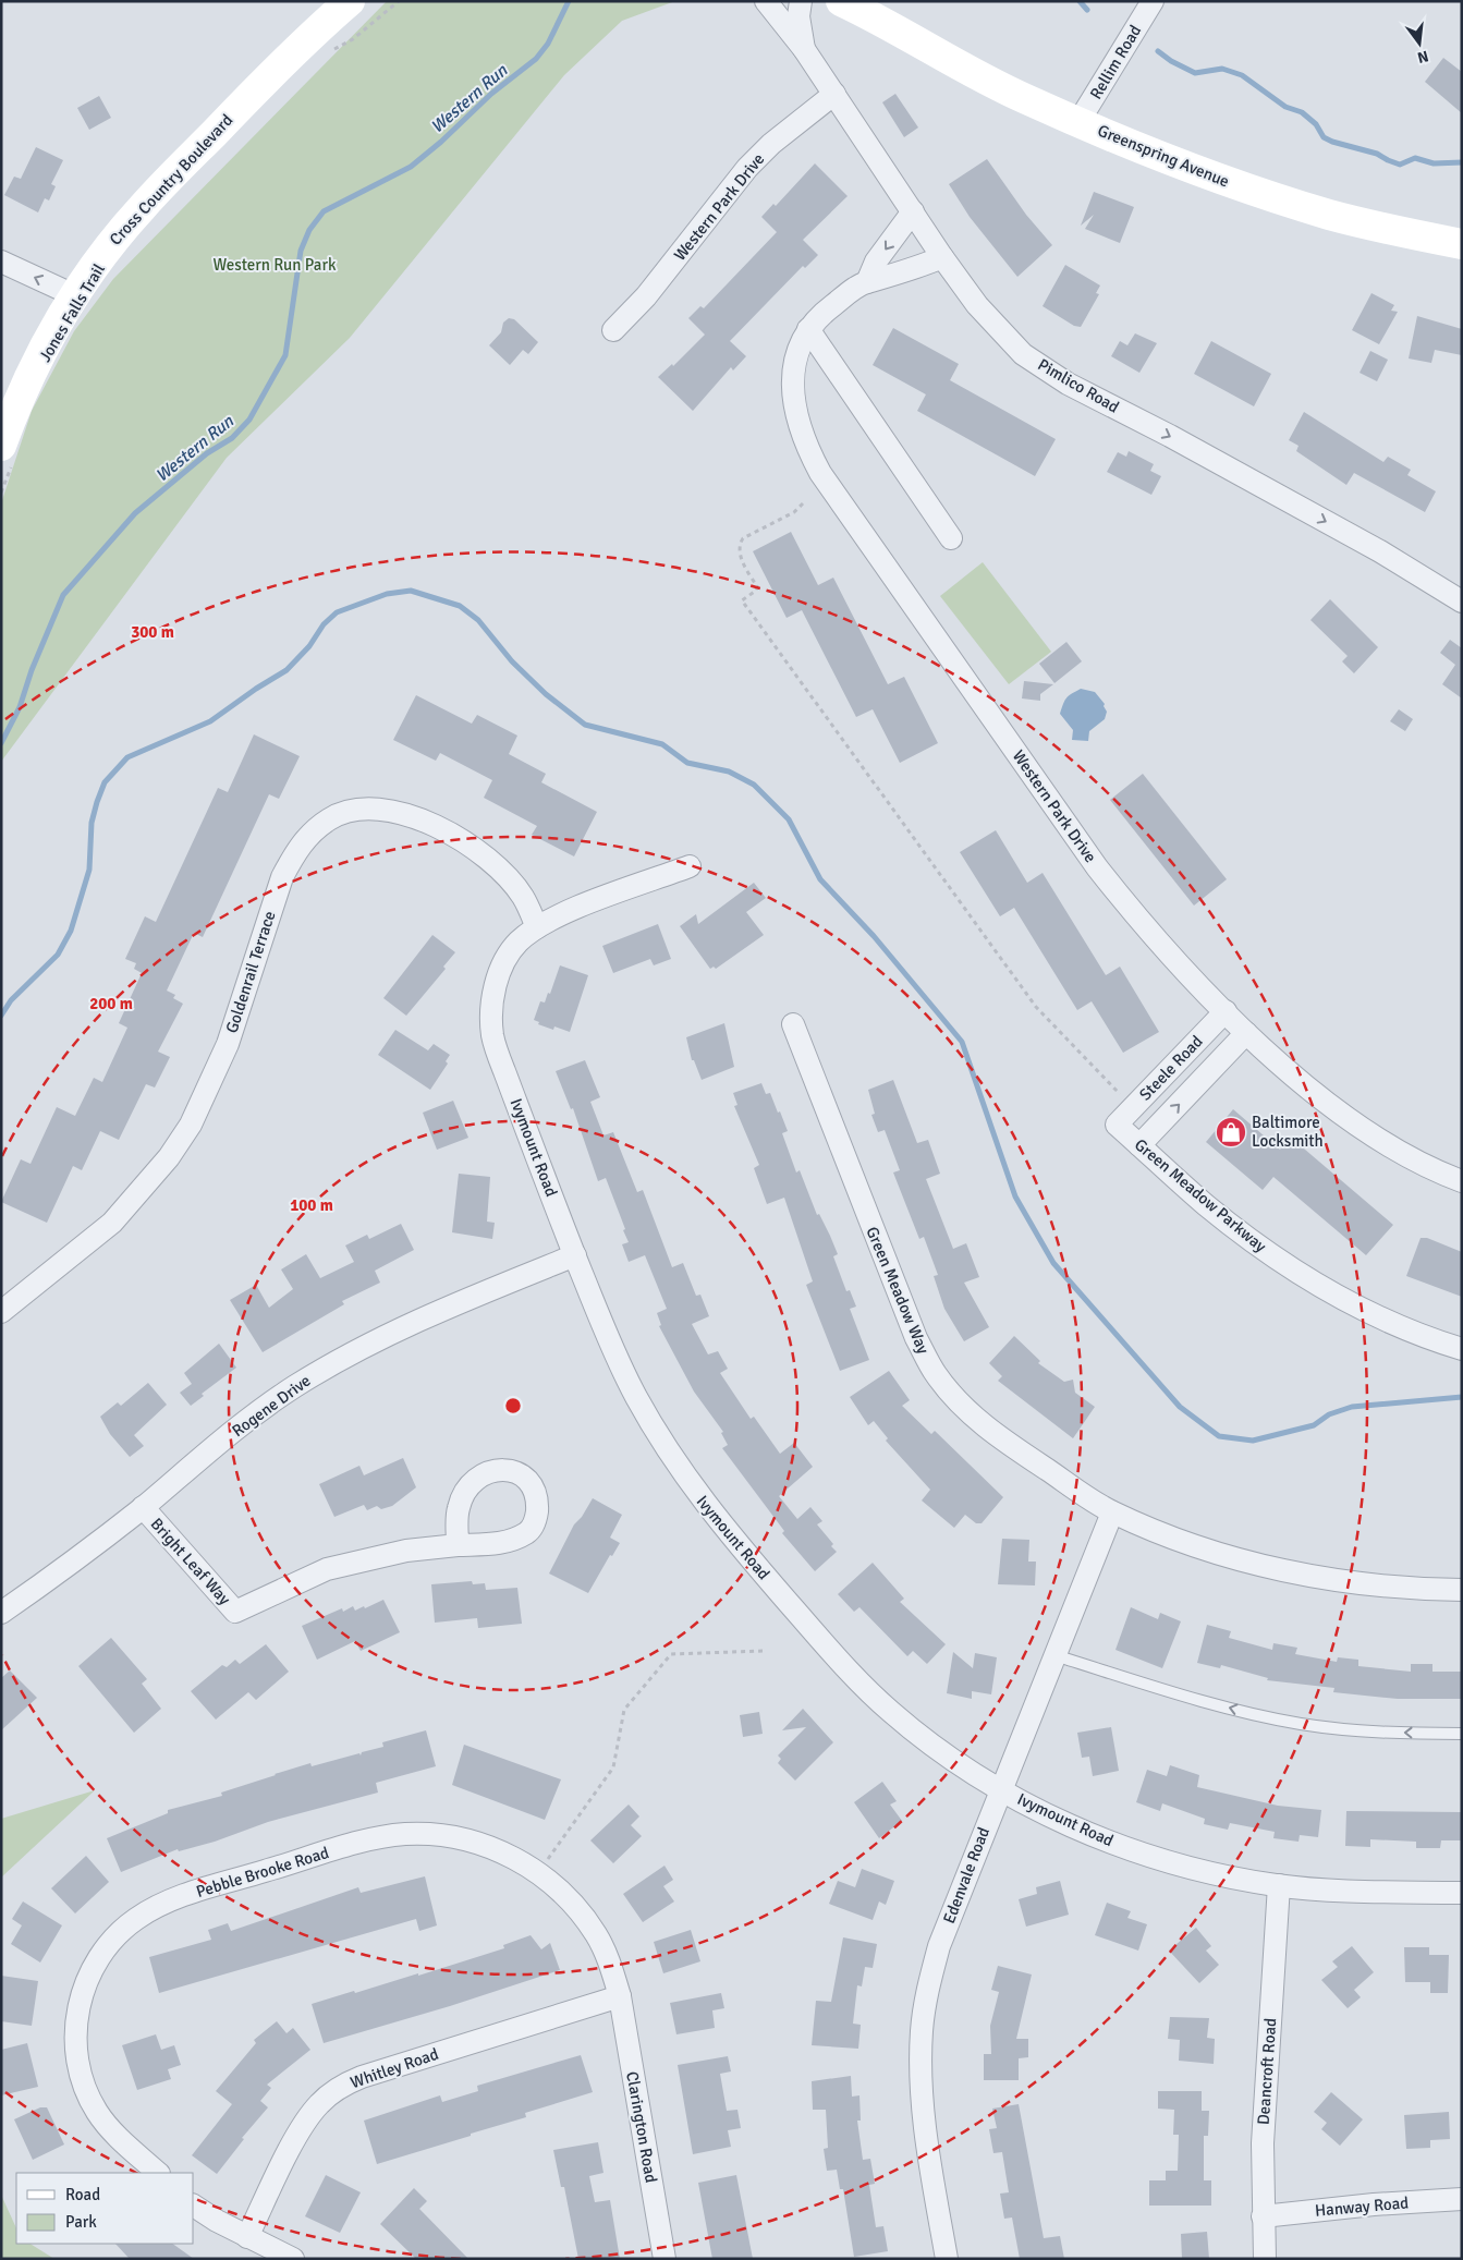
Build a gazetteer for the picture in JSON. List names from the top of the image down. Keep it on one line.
{"streets":{"main road":["Greenspring Avenue","Cross Country Boulevard"],"street":["Rellim Road","Western Park Drive","Pimlico Road","Goldenrail Terrace","Steele Road","Ivymount Road","Green Meadow Parkway","Green Meadow Way","Rogene Drive","Bright Leaf Way","Pebble Brooke Road","Edenvale Road","Whitley Road","Deancroft Road","Clarington Road","Hanway Road"]},"crossings":[["Rellim Road","Greenspring Avenue"],["Western Park Drive","Pimlico Road"],["Western Park Drive","Steele Road"],["Goldenrail Terrace","Ivymount Road"],["Steele Road","Green Meadow Parkway"],["Ivymount Road","Rogene Drive"],["Ivymount Road","Edenvale Road"],["Ivymount Road","Deancroft Road"],["Green Meadow Way","Edenvale Road"],["Rogene Drive","Bright Leaf Way"],["Pebble Brooke Road","Whitley Road"],["Pebble Brooke Road","Clarington Road"],["Whitley Road","Clarington Road"],["Deancroft Road","Hanway Road"]],"water":["Western Run"],"parks":["Western Run Park"],"places":{"shop":["Baltimore Locksmith"]},"legend":["Road","Park"],"north":"bottom","rings":["300 m","200 m","100 m"]}
